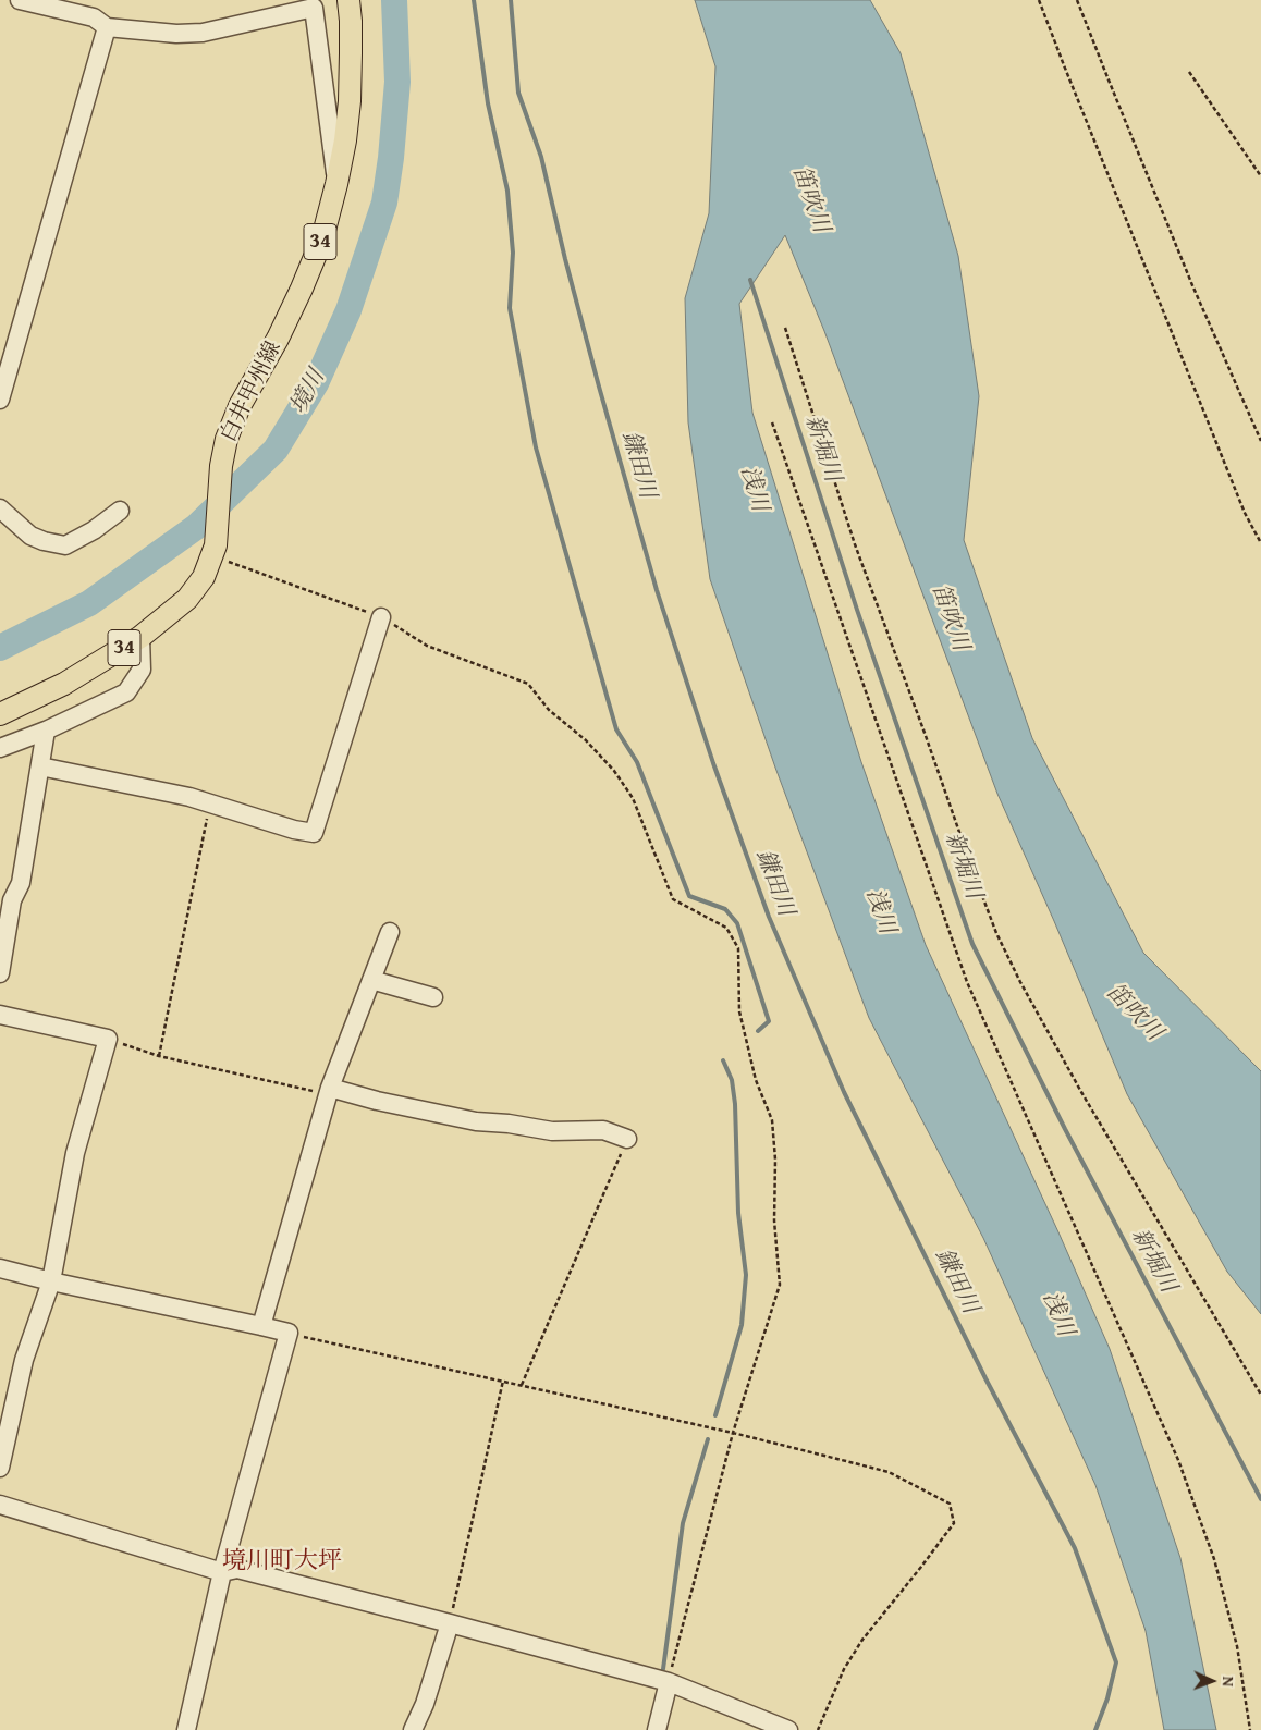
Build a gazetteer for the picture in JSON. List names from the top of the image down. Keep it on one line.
{"streets":{"main road":["34","白井甲州線"]},"districts":["境川町大坪"],"water":["笛吹川","境川","新堀川","鎌田川","浅川"],"north":"right"}
